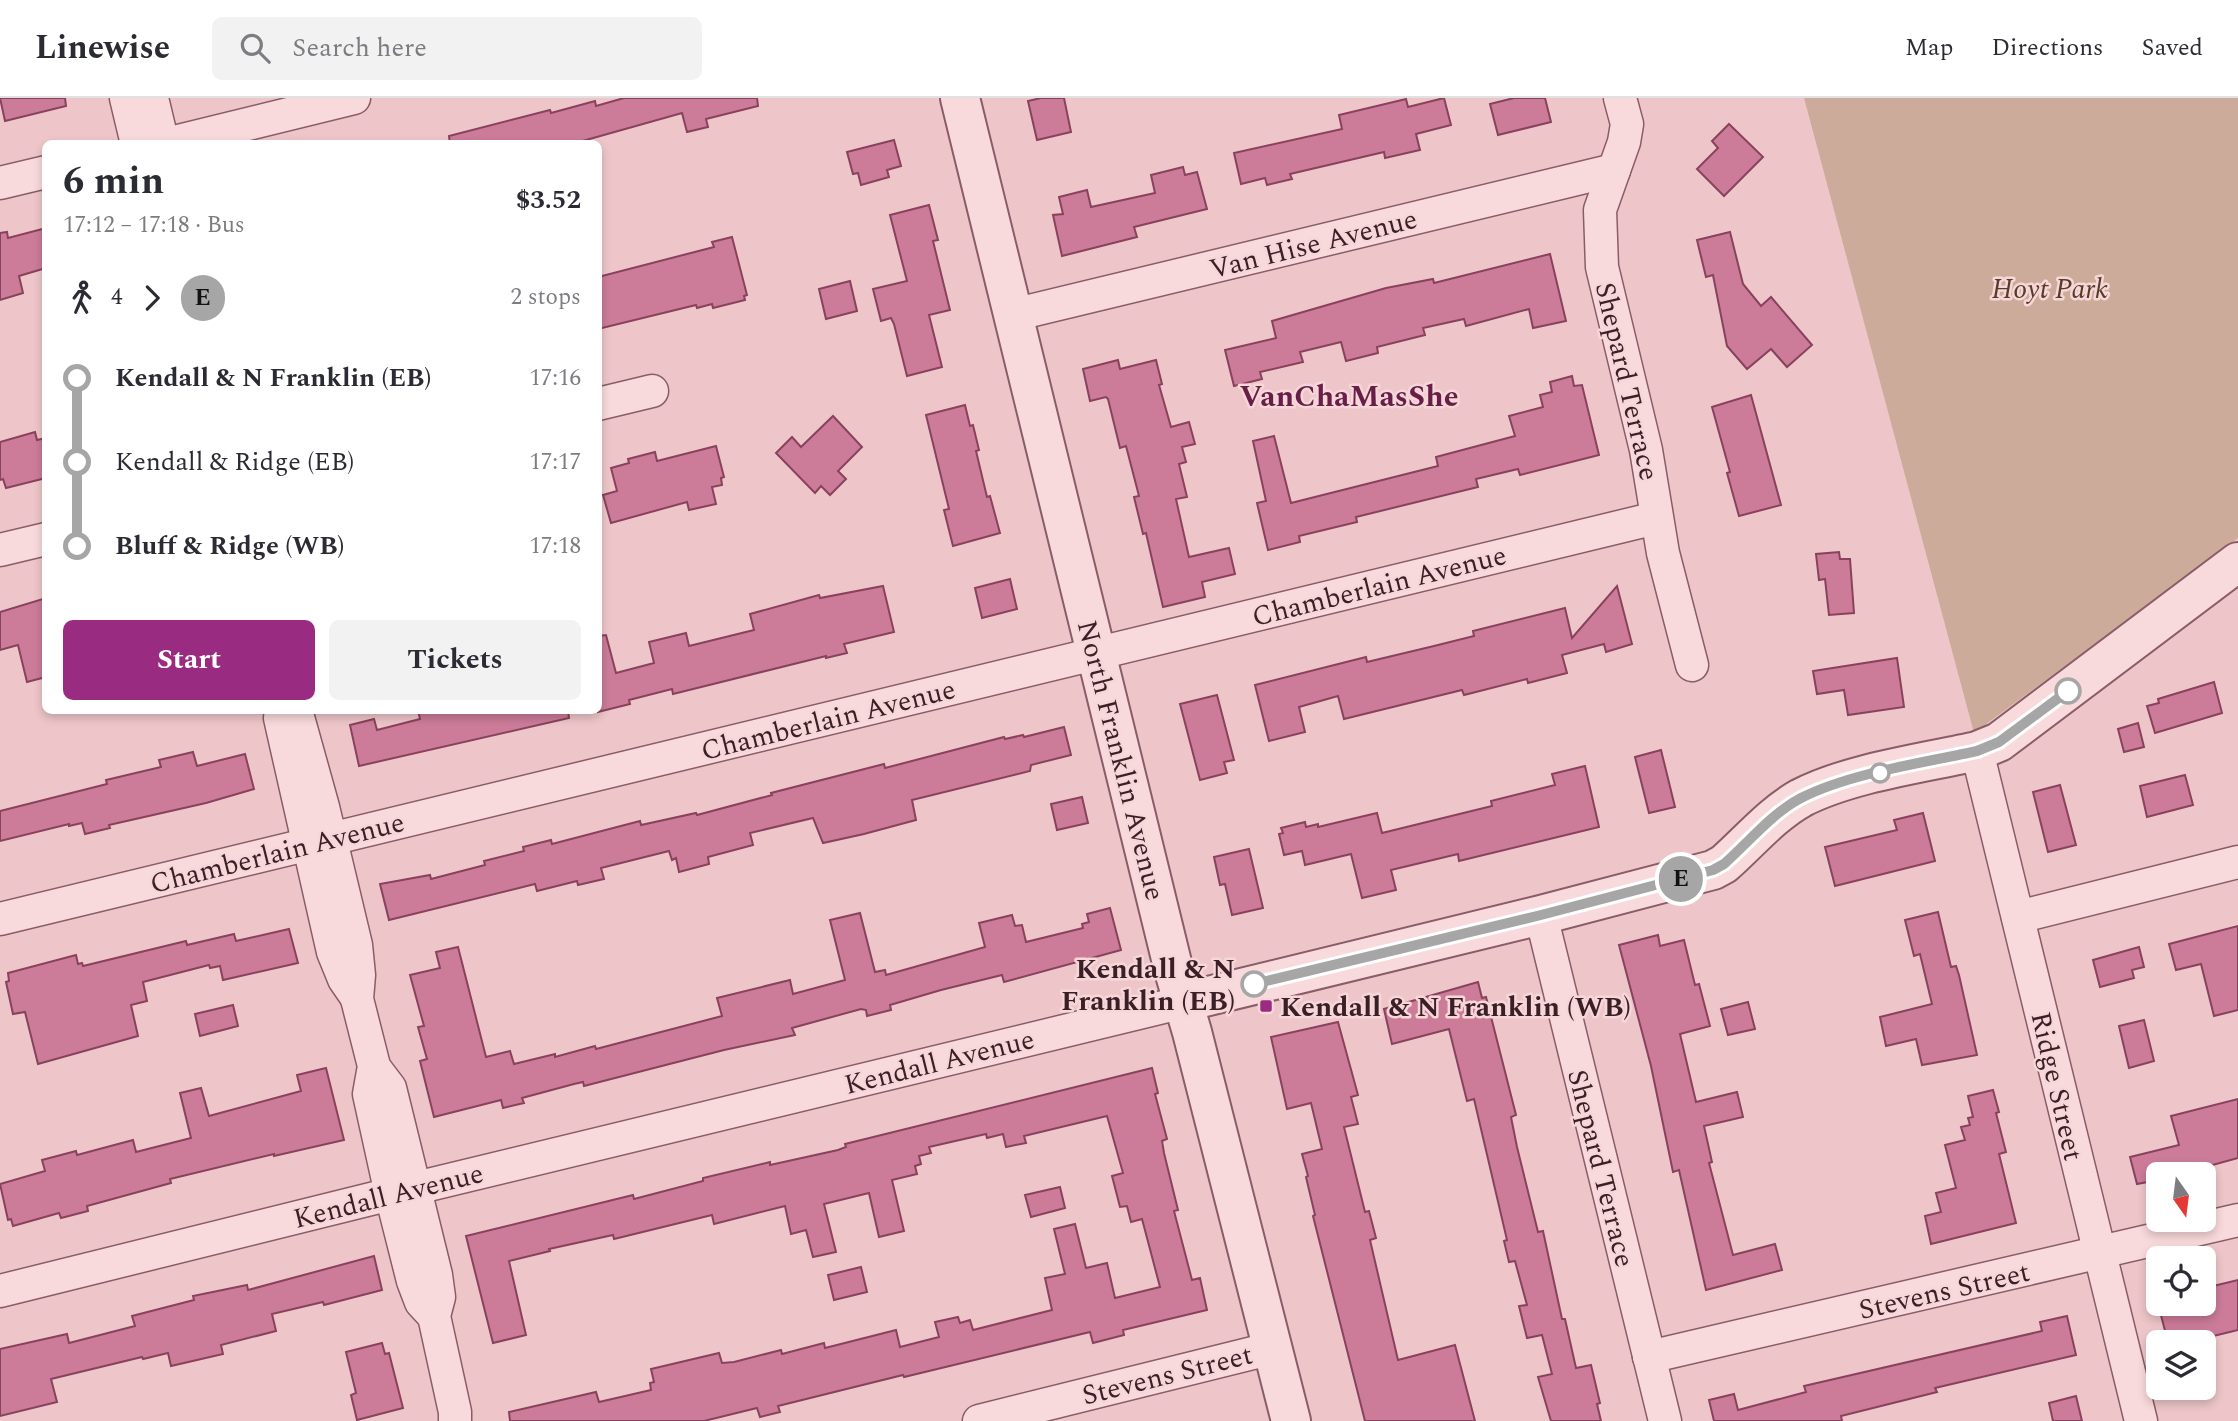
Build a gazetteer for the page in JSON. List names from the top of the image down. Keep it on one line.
{"streets":{"street":["Van Hise Avenue","Shepard Terrace","Chamberlain Avenue","North Franklin Avenue","Kendall Avenue","Ridge Street","Stevens Street"]},"crossings":[["Van Hise Avenue","Shepard Terrace"],["Van Hise Avenue","North Franklin Avenue"],["Shepard Terrace","Chamberlain Avenue"],["Shepard Terrace","Kendall Avenue"],["Shepard Terrace","Stevens Street"],["Chamberlain Avenue","North Franklin Avenue"],["North Franklin Avenue","Kendall Avenue"],["North Franklin Avenue","Stevens Street"],["Kendall Avenue","Ridge Street"],["Ridge Street","Stevens Street"]],"districts":["VanChaMasShe"],"parks":["Hoyt Park"],"places":{"other":["Kendall & N Franklin (EB)"],"transit":["Kendall & N Franklin (WB)"]},"lines":["bus line E"],"north":"bottom","page":{"header":"Linewise","search":"Search here","nav":["Map","Directions","Saved"],"on_map":"E","heading":["6 min","17:12 – 17:18 · Bus","$3.52"],"legs":["4","E","2 stops"],"list":[{"name":"Kendall & N Franklin (EB)","value":"17:16"},{"name":"Kendall & Ridge (EB)","value":"17:17"},{"name":"Bluff & Ridge (WB)","value":"17:18"}],"buttons":["Start","Tickets"]}}
